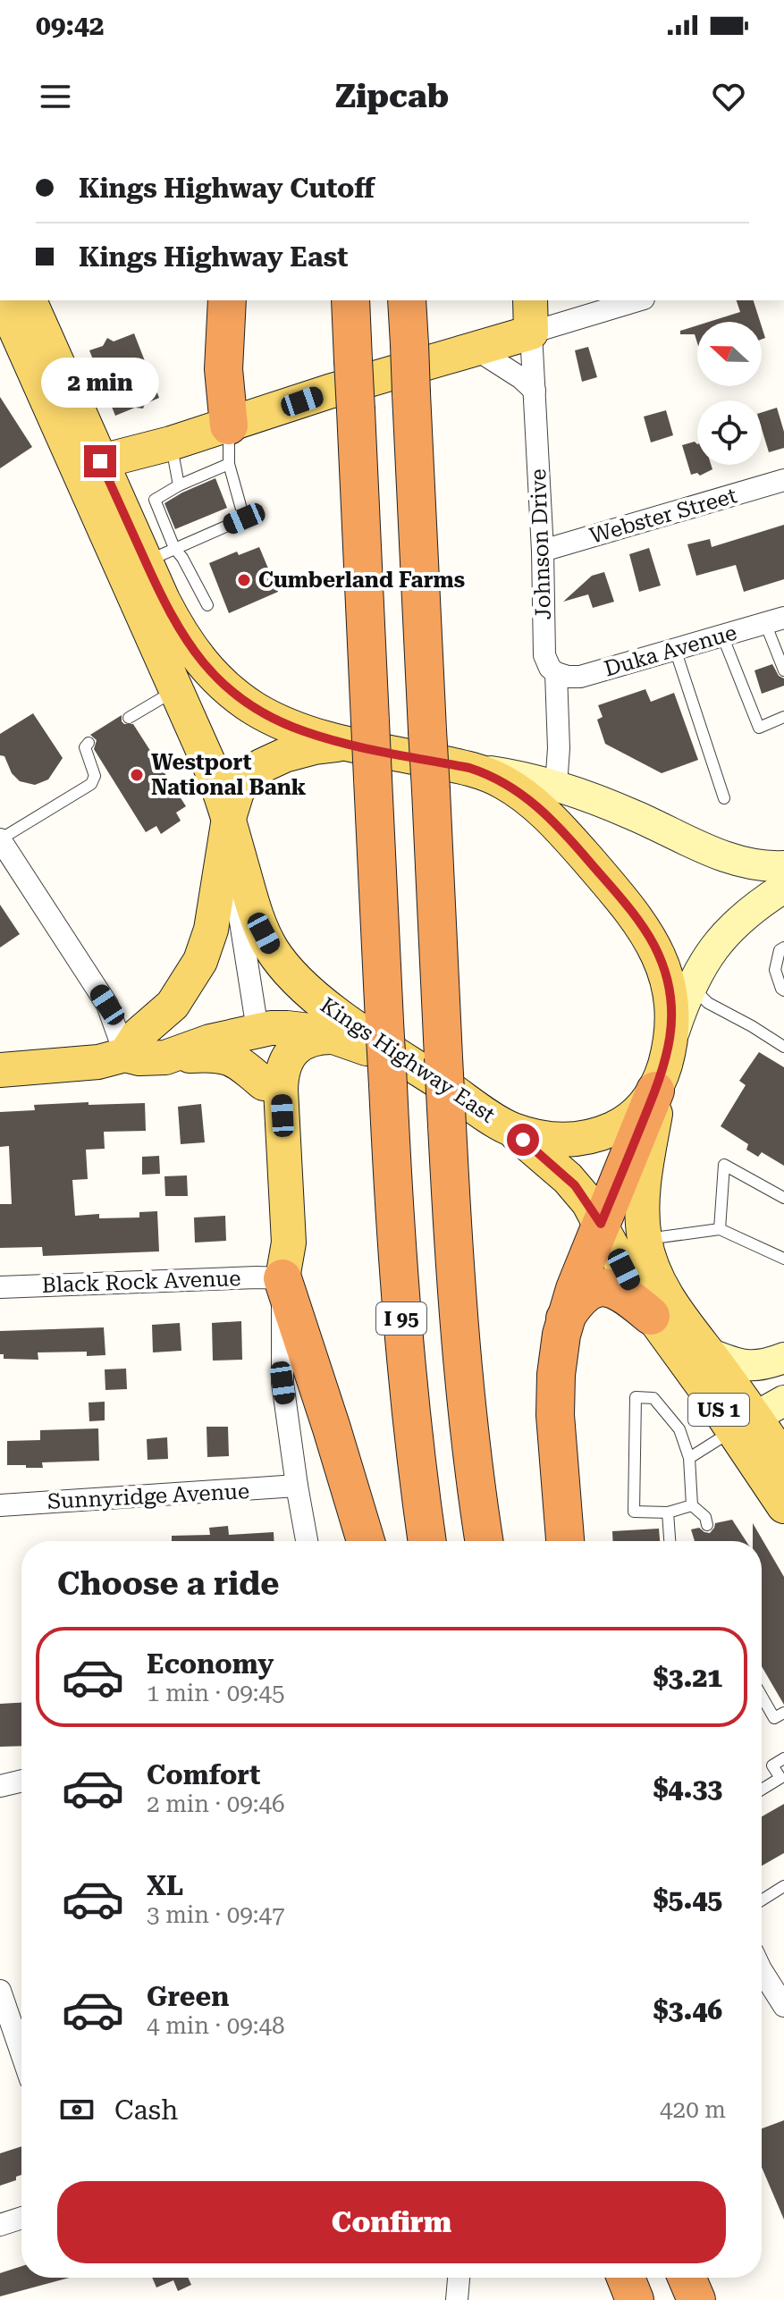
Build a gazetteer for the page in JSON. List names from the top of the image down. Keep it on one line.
{"streets":{"highway":["I 95"],"main road":["Johnson Drive","Kings Highway East","US 1"],"street":["Webster Street","Duka Avenue","Black Rock Avenue","Sunnyridge Avenue"]},"crossings":[["Webster Street","Johnson Drive"],["Johnson Drive","Duka Avenue"],["Kings Highway East","I 95"],["Kings Highway East","US 1"]],"places":["Cumberland Farms","Westport National Bank"],"north":"left","page":{"status":"09:42","header":"Zipcab","banner":["Kings Highway Cutoff","Kings Highway East"],"bubble":"2 min","heading":"Choose a ride","list":[{"name":"Economy","note":"1 min · 09:45","value":"$3.21"},{"name":"Comfort","note":"2 min · 09:46","value":"$4.33"},{"name":"XL","note":"3 min · 09:47","value":"$5.45"},{"name":"Green","note":"4 min · 09:48","value":"$3.46"}],"pay":["Cash","420 m"],"buttons":"Confirm"}}
